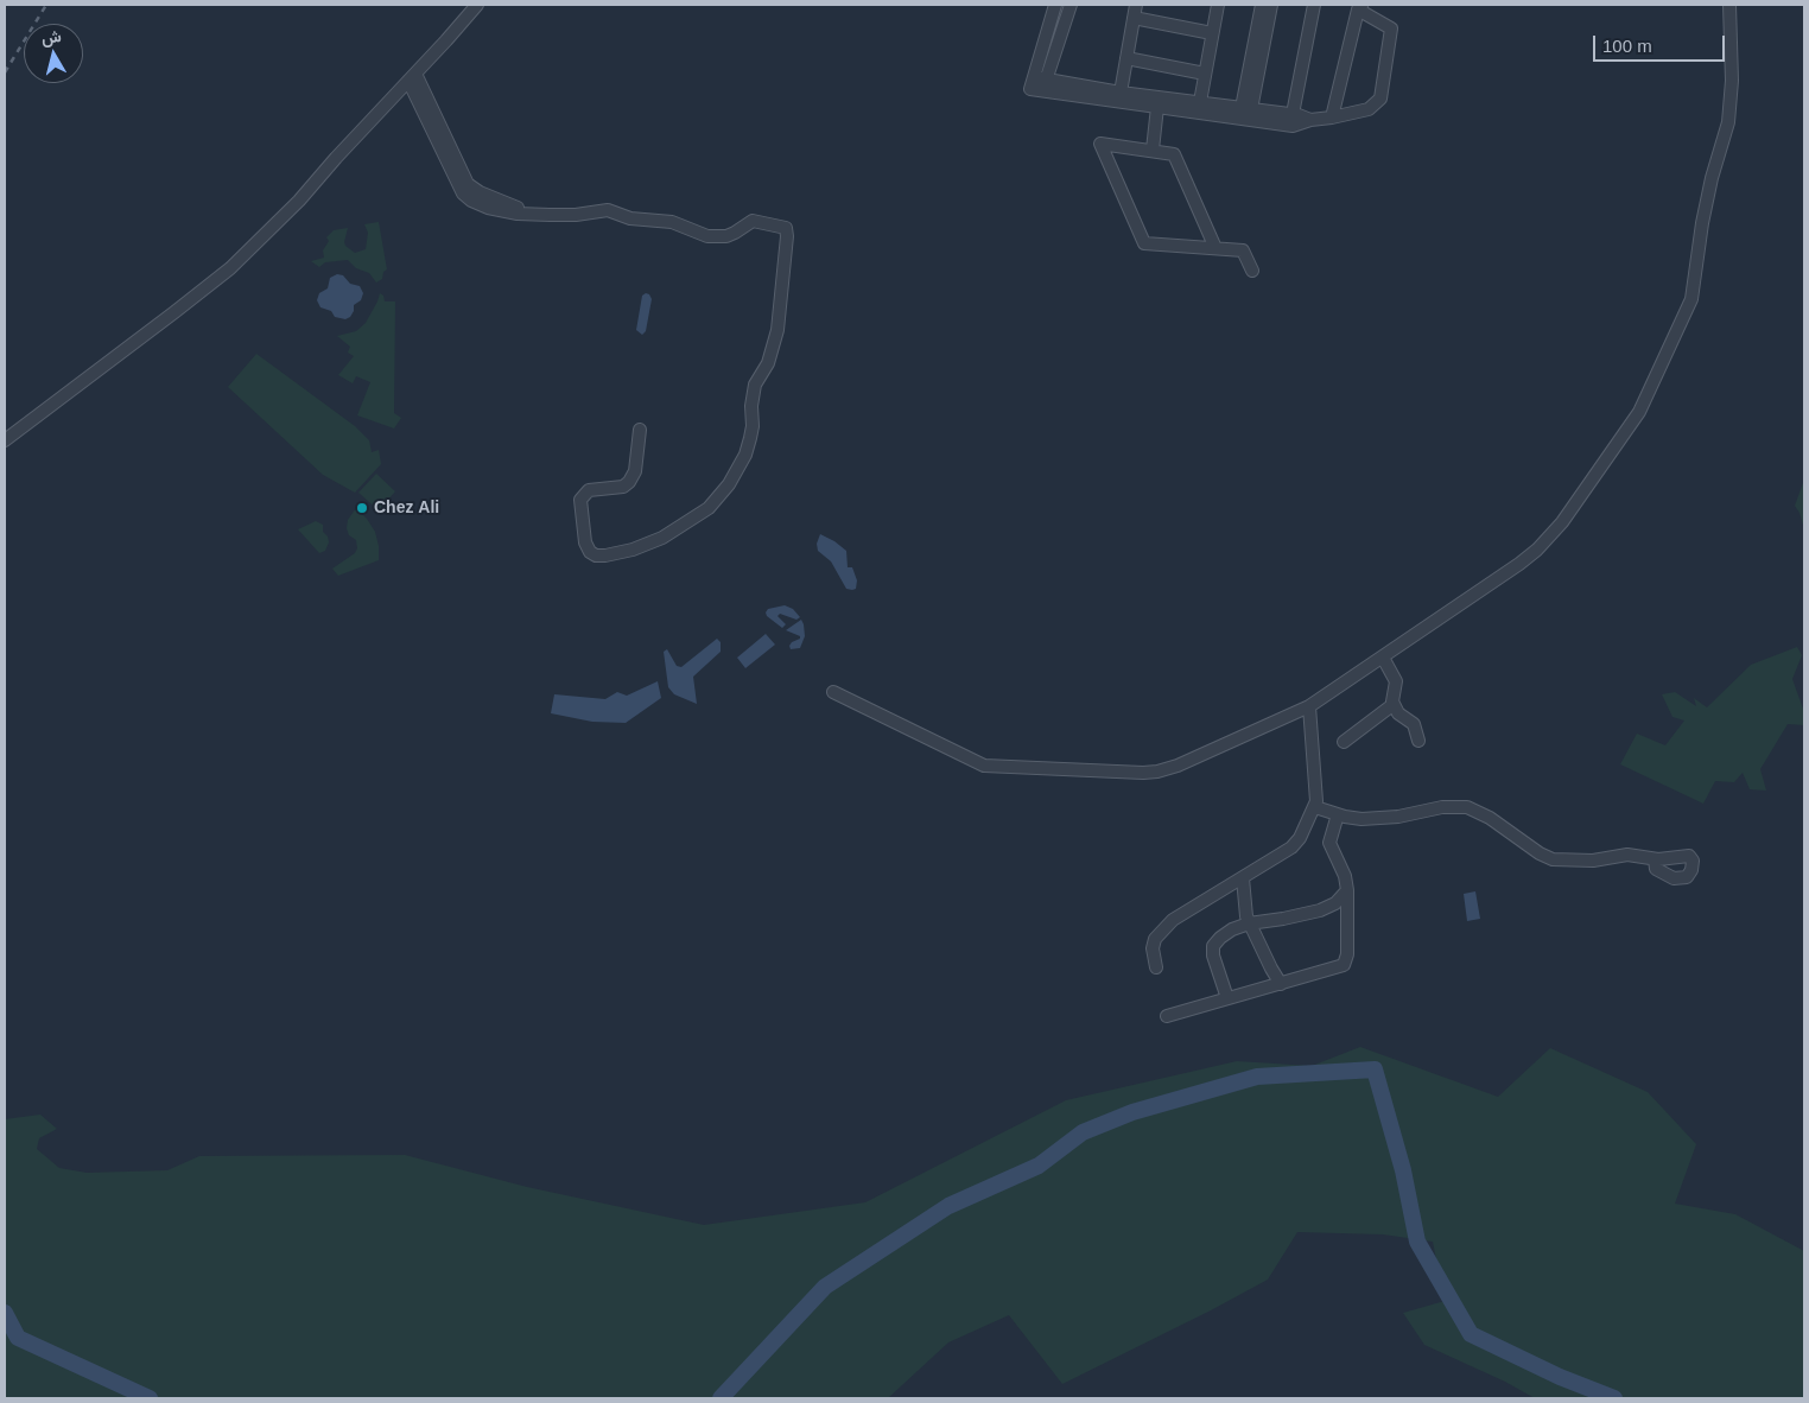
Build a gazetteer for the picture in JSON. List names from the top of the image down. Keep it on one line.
{"places":["Chez Ali"],"scale_bar":"100 m","north":"top"}
